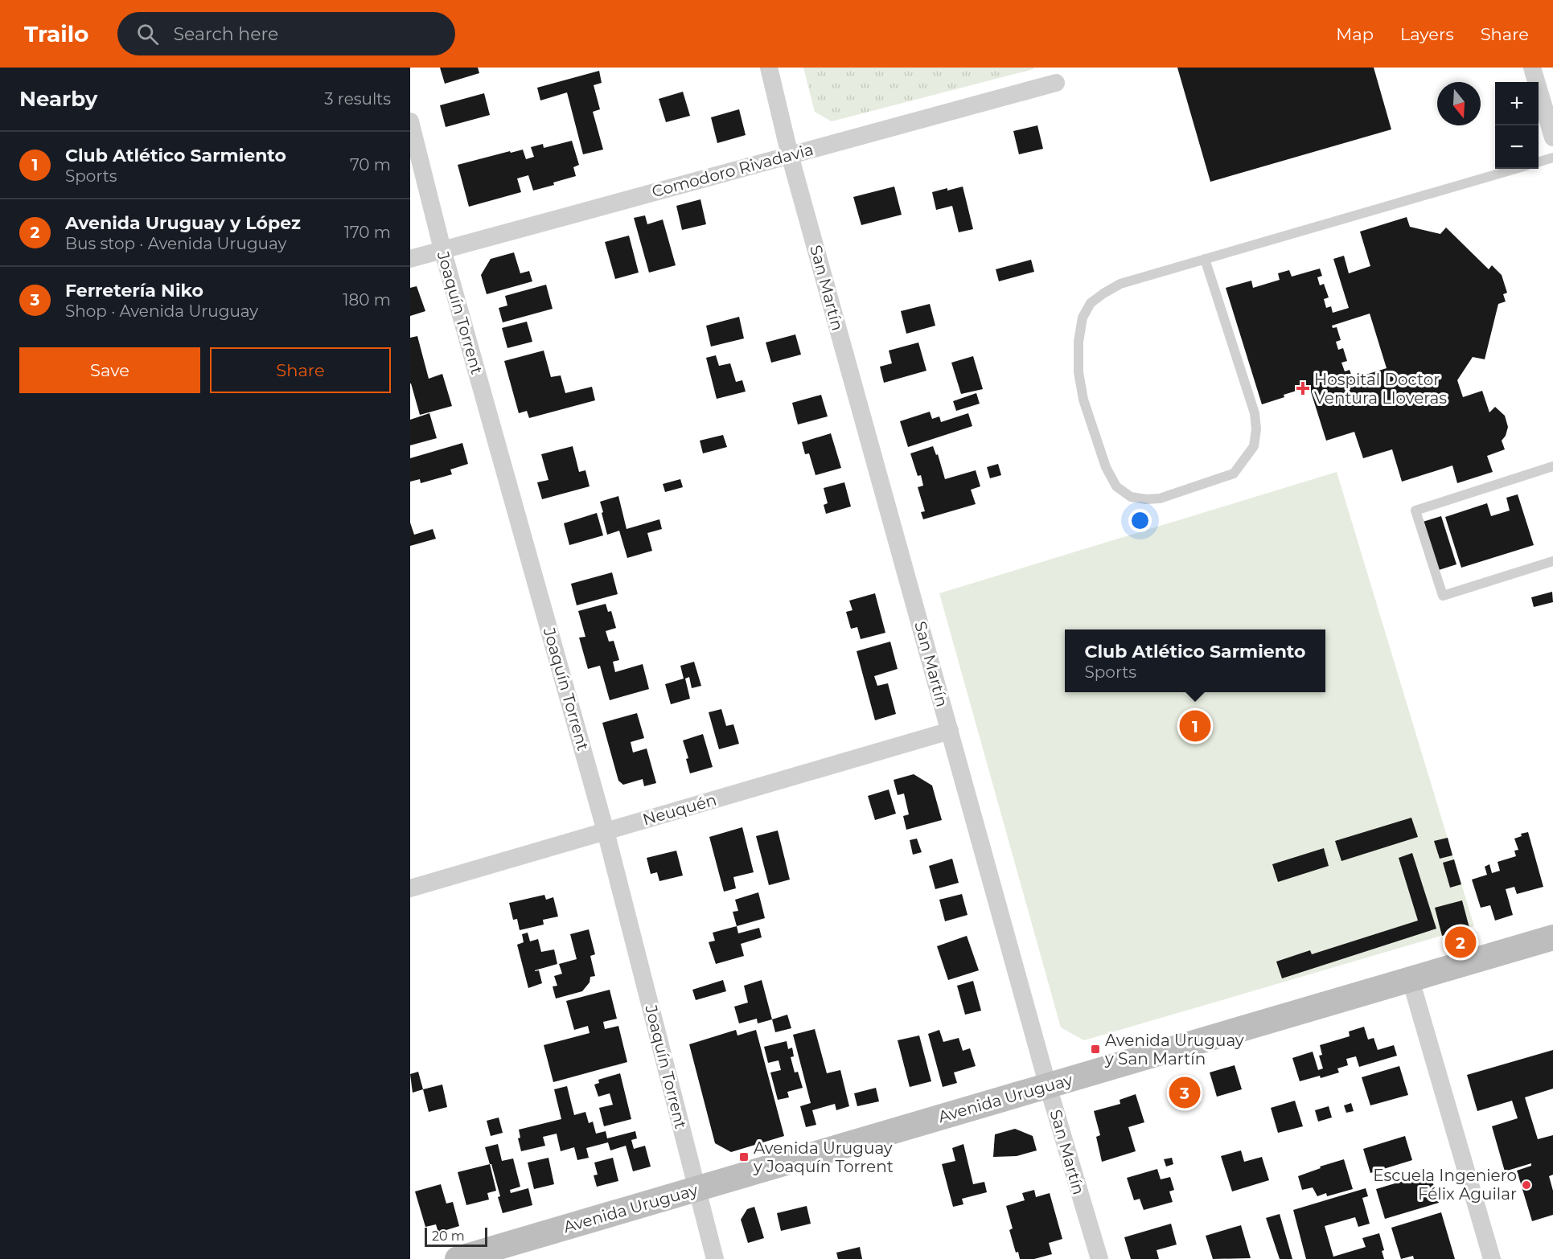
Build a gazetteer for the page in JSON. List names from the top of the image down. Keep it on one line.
{"streets":{"main road":["Avenida Uruguay"],"street":["Comodoro Rivadavia","San Martín","Joaquín Torrent","Neuquén"]},"crossings":[["Comodoro Rivadavia","San Martín"],["Comodoro Rivadavia","Joaquín Torrent"],["San Martín","Neuquén"],["San Martín","Avenida Uruguay"],["Joaquín Torrent","Neuquén"],["Joaquín Torrent","Avenida Uruguay"]],"places":{"health":["Hospital Doctor Ventura Lloveras"],"transit":["Avenida Uruguay y San Martín","Avenida Uruguay y Joaquín Torrent"],"other":["Escuela Ingeniero Félix Aguilar"]},"scale_bar":"20 m","north":"bottom","page":{"header":"Trailo","search":"Search here","nav":["Map","Layers","Share"],"heading":["Nearby","3 results"],"map_buttons":["+","−"],"list":[{"mark":"1","name":"Club Atlético Sarmiento","note":"Sports","value":"70 m"},{"mark":"2","name":"Avenida Uruguay y López","note":"Bus stop · Avenida Uruguay","value":"170 m"},{"mark":"3","name":"Ferretería Niko","note":"Shop · Avenida Uruguay","value":"180 m"}],"buttons":["Save","Share"],"popup":["Club Atlético Sarmiento","Sports"],"pins":["1","2","3"],"scale":"20 m"}}
